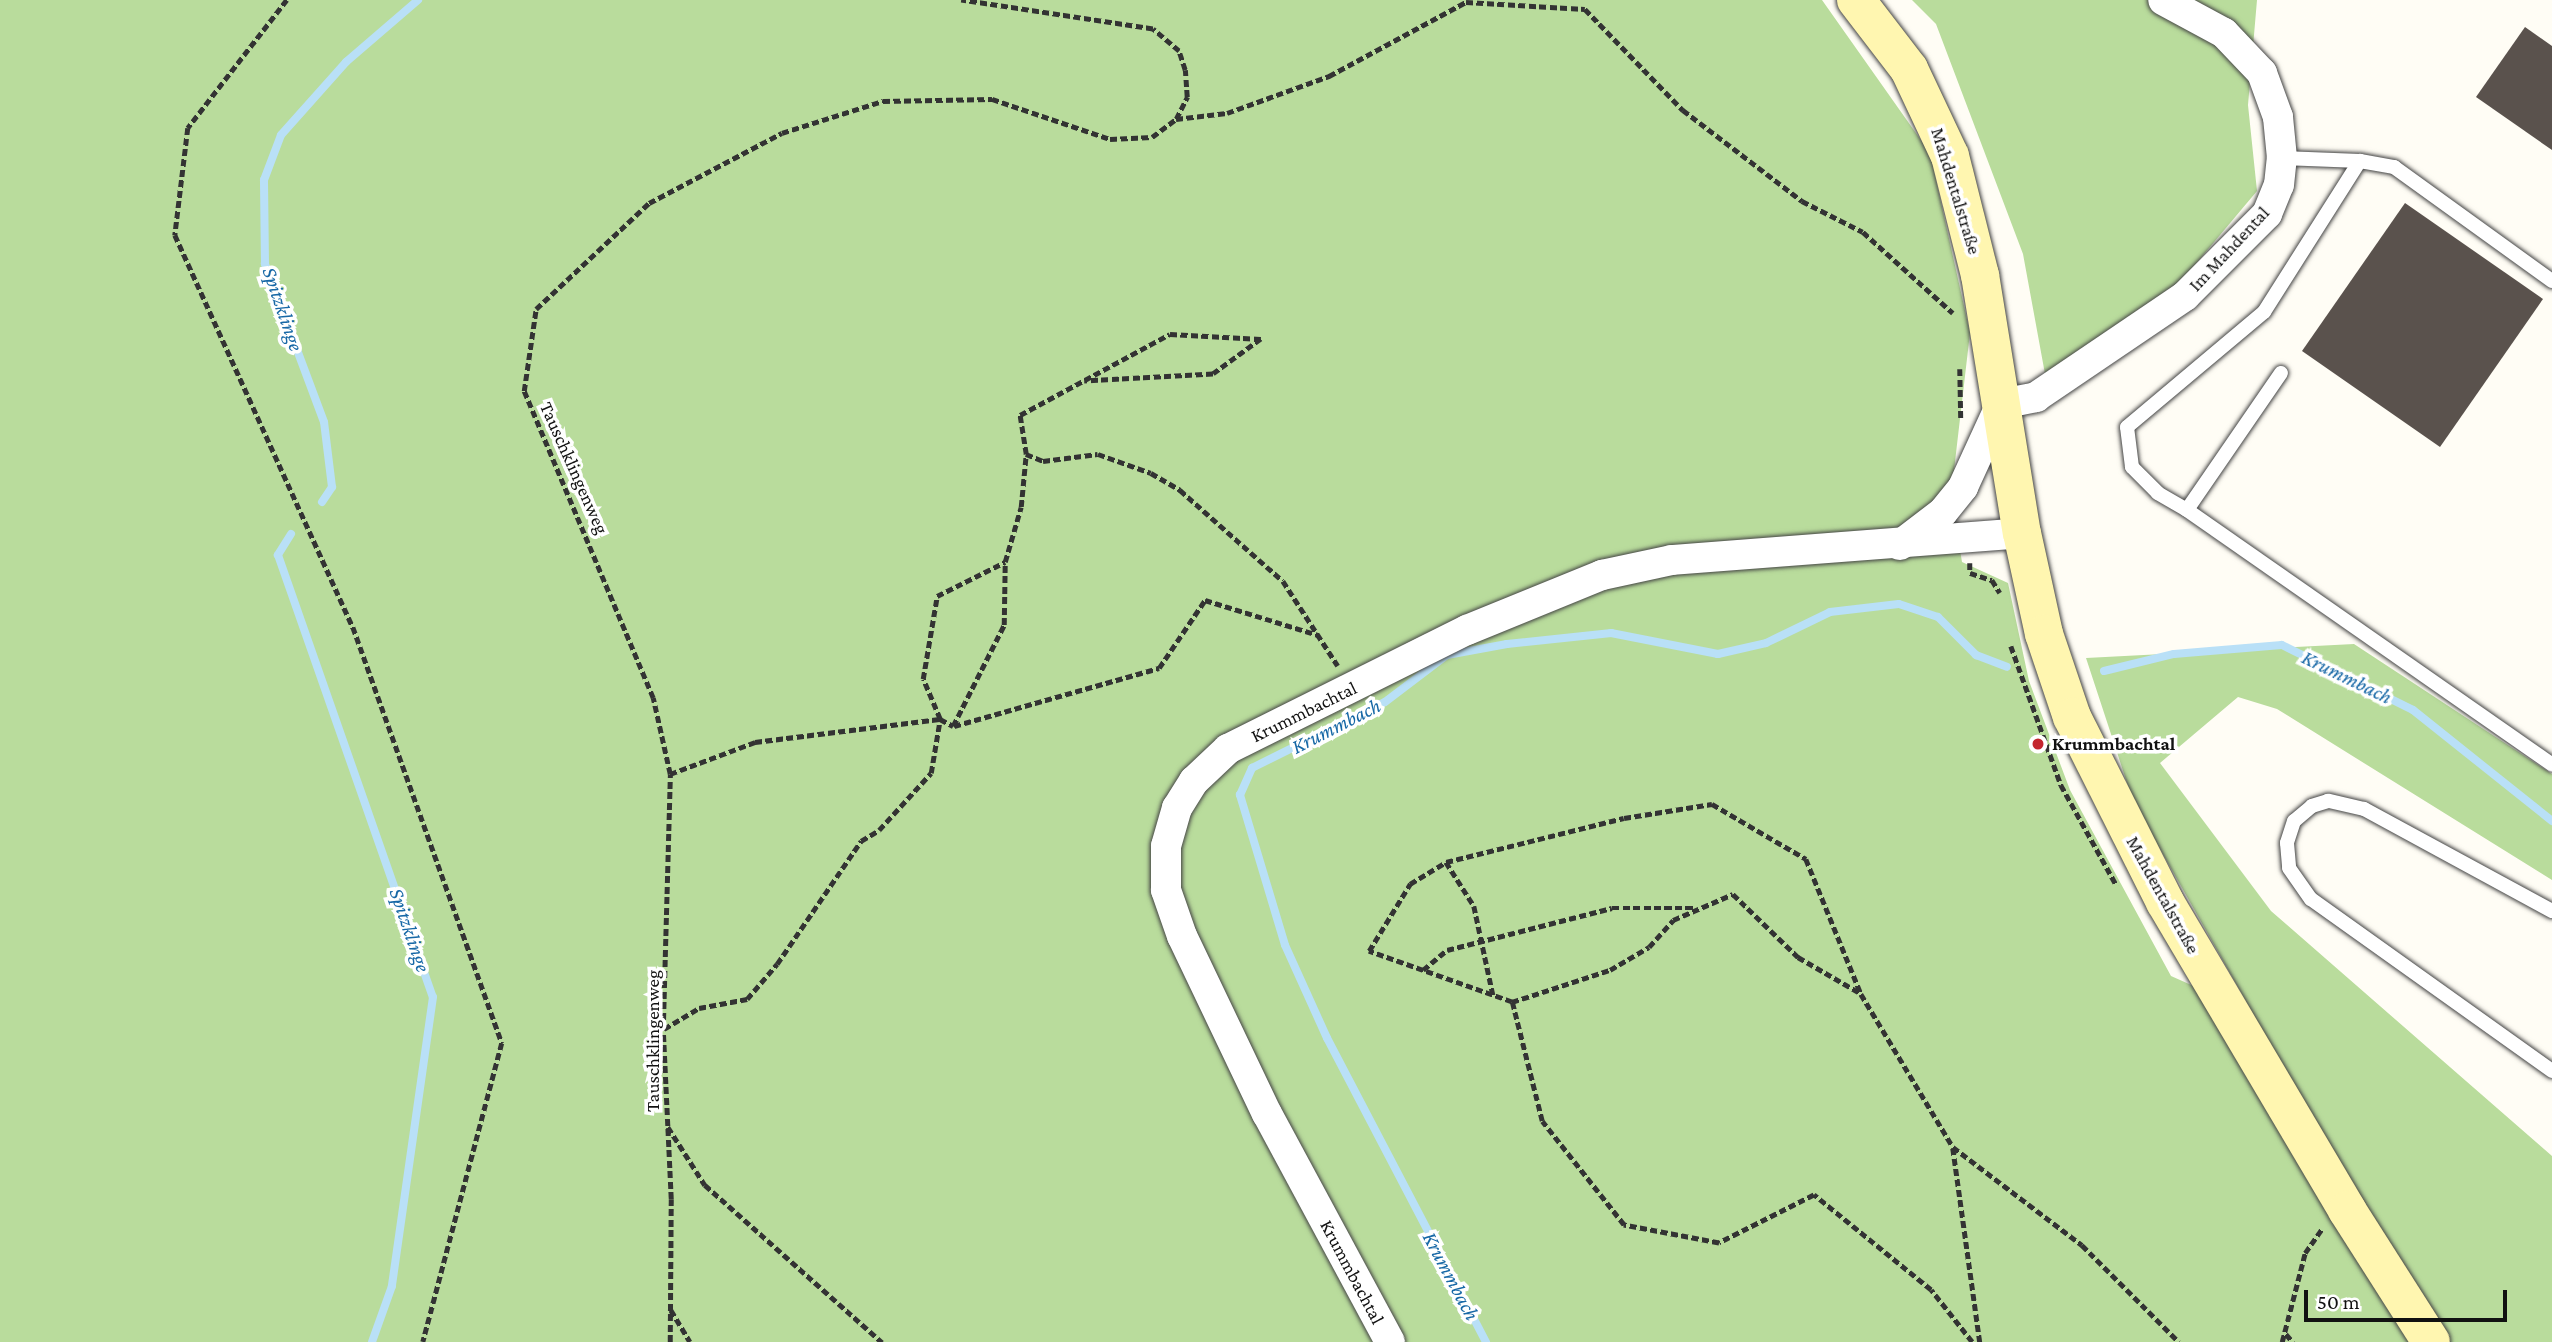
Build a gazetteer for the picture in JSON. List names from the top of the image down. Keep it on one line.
{"streets":{"main road":["Mahdentalstraße"],"street":["Im Mahdental","Krummbachtal"],"path":["Tauschklingenweg"]},"crossings":[["Mahdentalstraße","Im Mahdental"],["Mahdentalstraße","Krummbachtal"]],"water":["Spitzklinge","Krummbach"],"places":["Krummbachtal"],"scale_bar":"50 m"}
